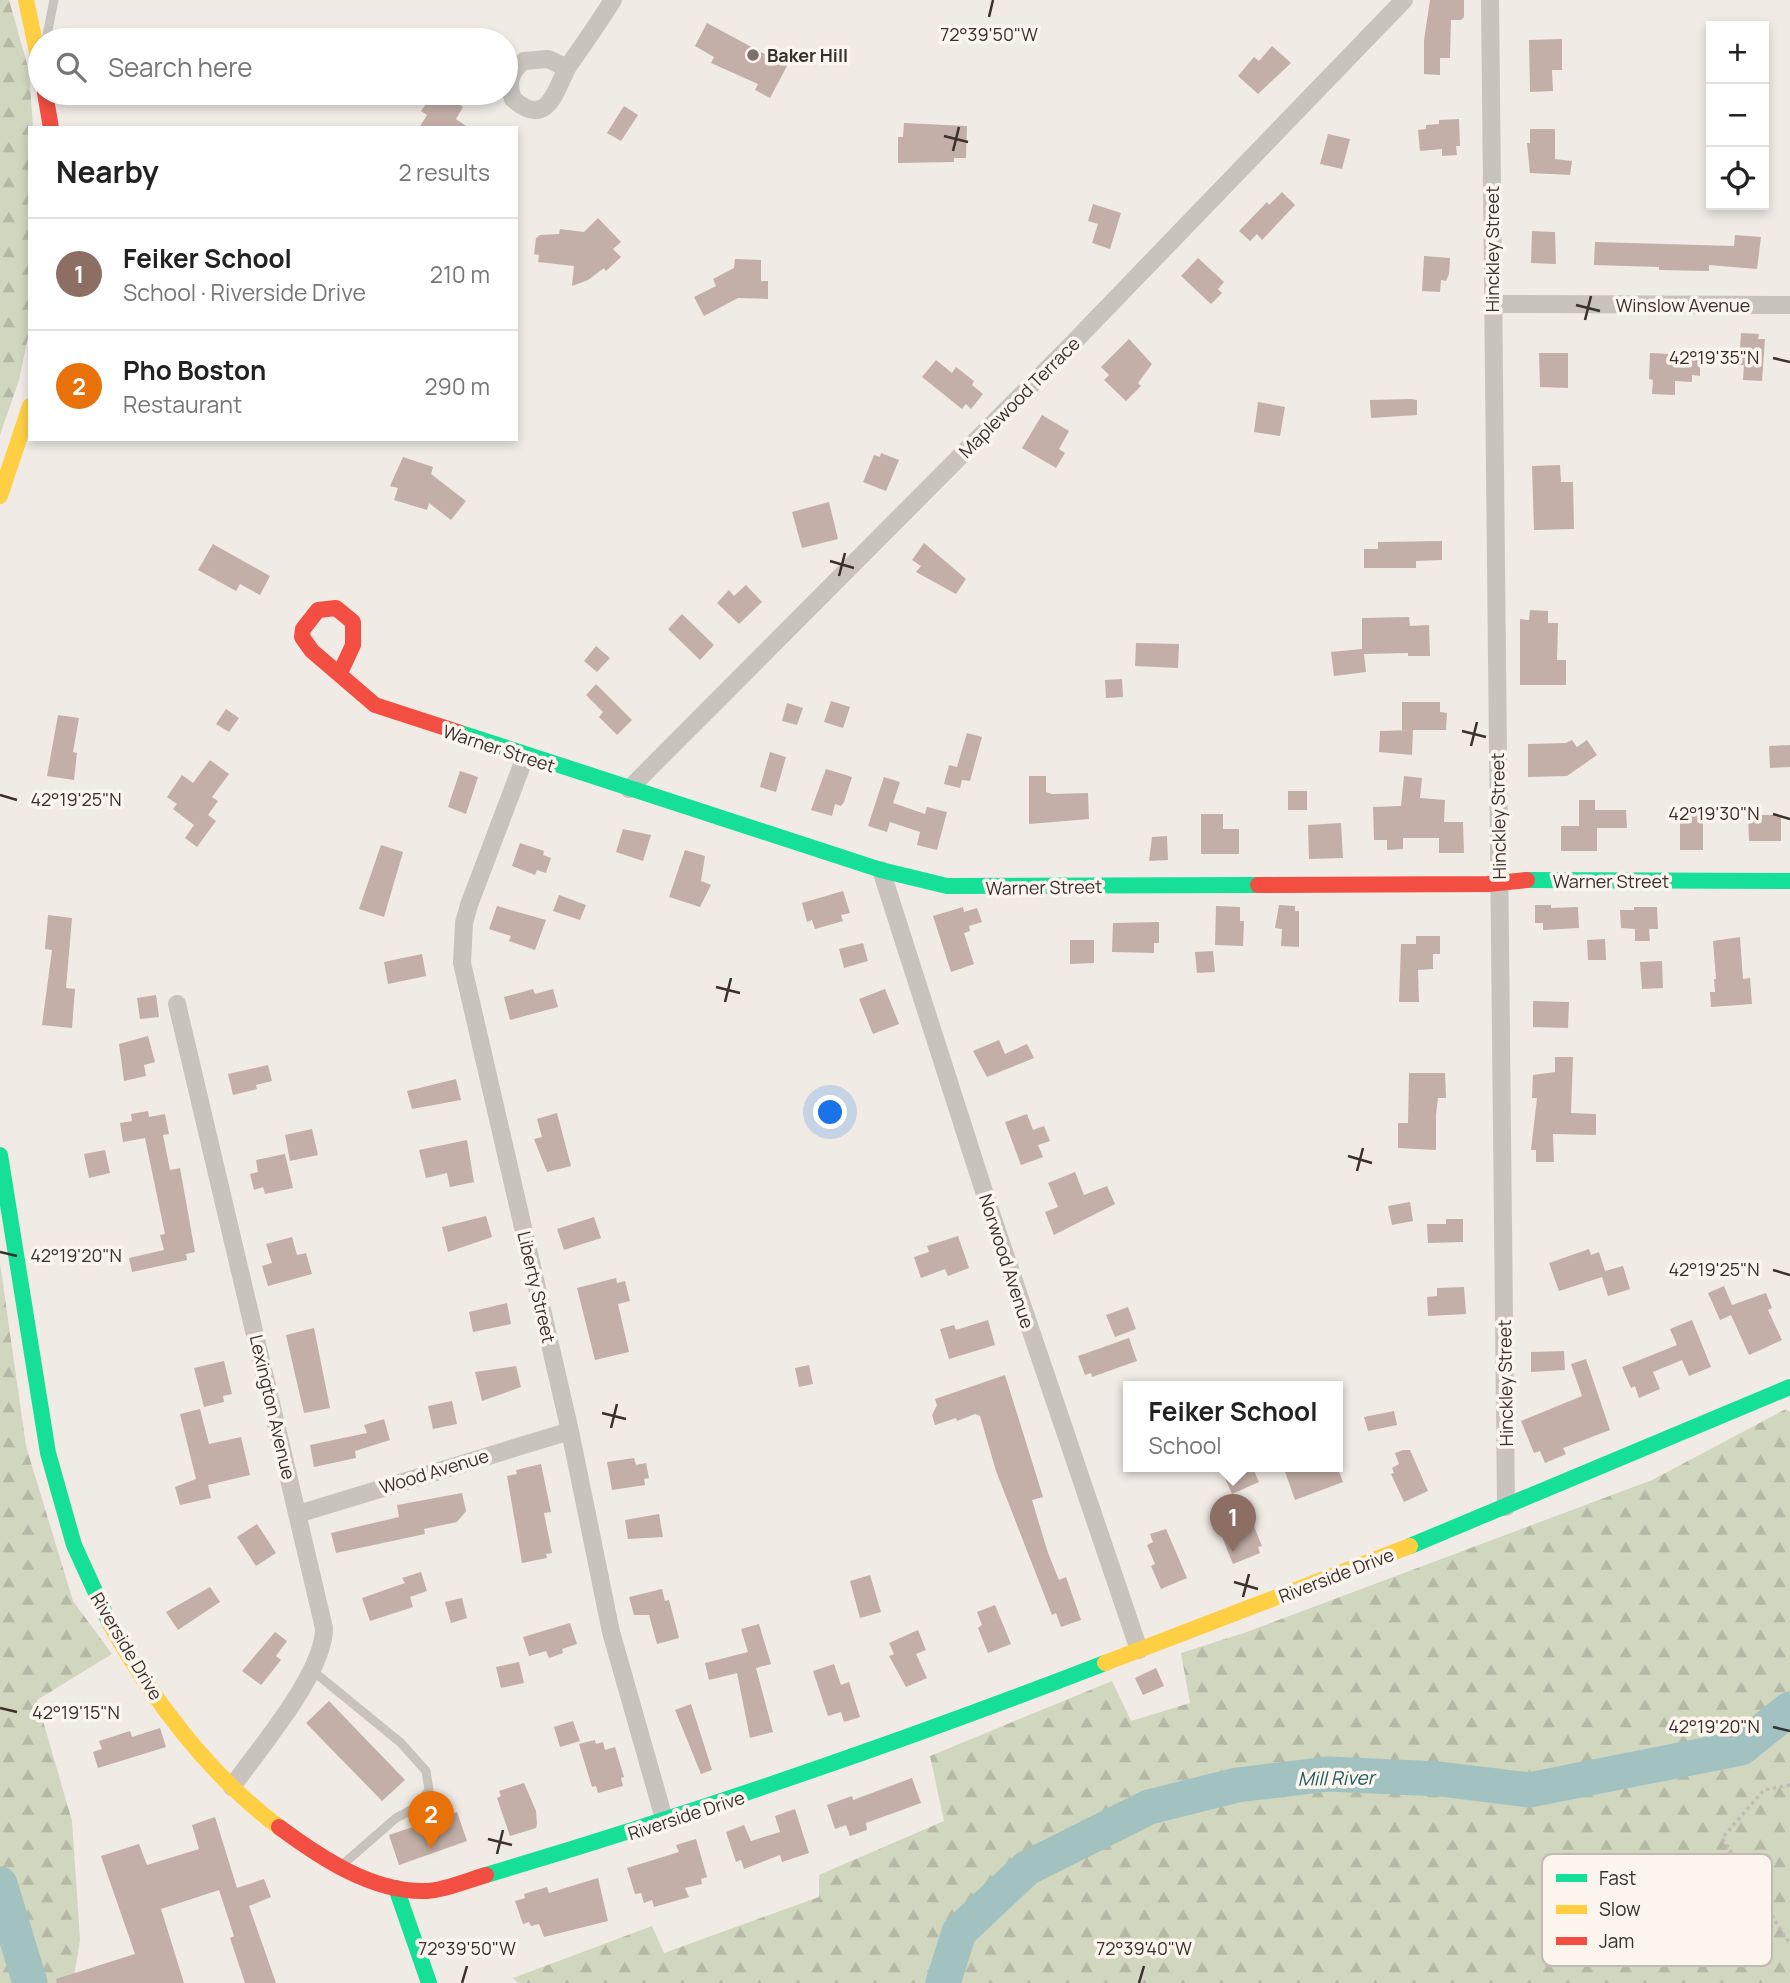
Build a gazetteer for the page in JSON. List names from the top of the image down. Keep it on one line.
{"streets":{"street":["Hinckley Street","Winslow Avenue","Maplewood Terrace","Warner Street","Norwood Avenue","Liberty Street","Lexington Avenue","Wood Avenue","Riverside Drive"]},"crossings":[["Hinckley Street","Winslow Avenue"],["Hinckley Street","Warner Street"],["Hinckley Street","Riverside Drive"],["Maplewood Terrace","Warner Street"],["Warner Street","Norwood Avenue"],["Warner Street","Liberty Street"],["Norwood Avenue","Riverside Drive"],["Liberty Street","Wood Avenue"],["Liberty Street","Riverside Drive"],["Lexington Avenue","Wood Avenue"],["Lexington Avenue","Riverside Drive"]],"water":["Mill River"],"places":["Baker Hill"],"legend":["Fast","Slow","Jam"],"page":{"map_buttons":["+","−"],"search":"Search here","heading":["Nearby","2 results"],"list":[{"mark":"1","name":"Feiker School","note":"School · Riverside Drive","value":"210 m"},{"mark":"2","name":"Pho Boston","note":"Restaurant","value":"290 m"}],"popup":["Feiker School","School"],"pins":["1","2"]},"coordinates":["72°39'50\"W","42°19'35\"N","42°19'25\"N","42°19'30\"N","42°19'20\"N","42°19'15\"N","72°39'40\"W"]}
